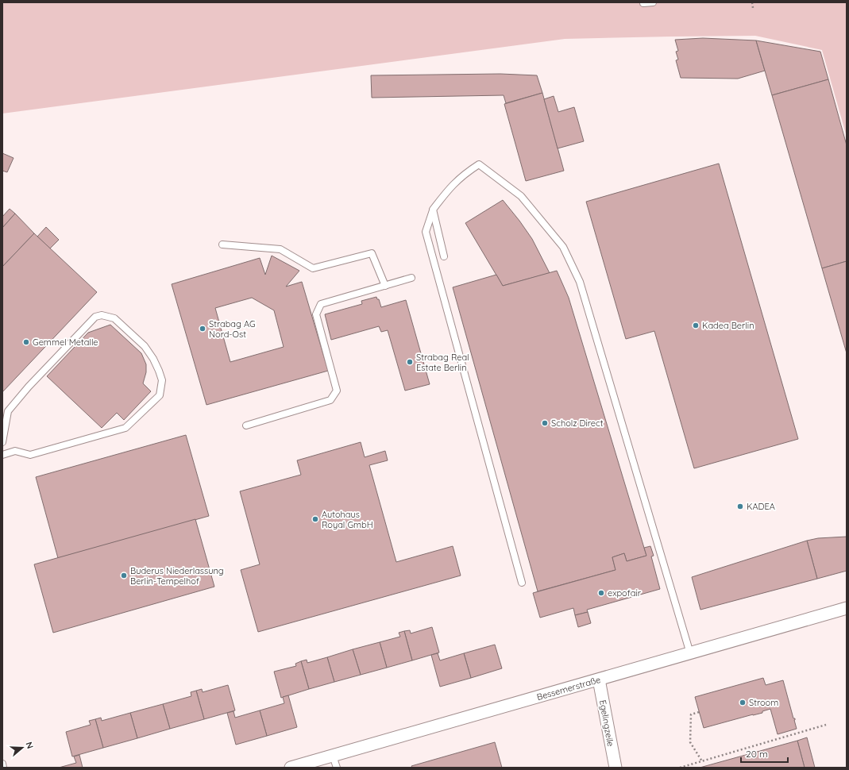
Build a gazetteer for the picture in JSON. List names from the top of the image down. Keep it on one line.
{"streets":{"street":["Bessemerstraße","Egelingzeile"]},"crossings":[["Bessemerstraße","Egelingzeile"]],"places":["Kadea Berlin","Strabag AG Nord-Ost","Gemmel Metalle","Strabag Real Estate Berlin","Scholz Direct","KADEA","Autohaus Royal GmbH","Buderus Niederlassung Berlin-Tempelhof","expofair","Stroom"],"scale_bar":"20 m","north":"right"}
